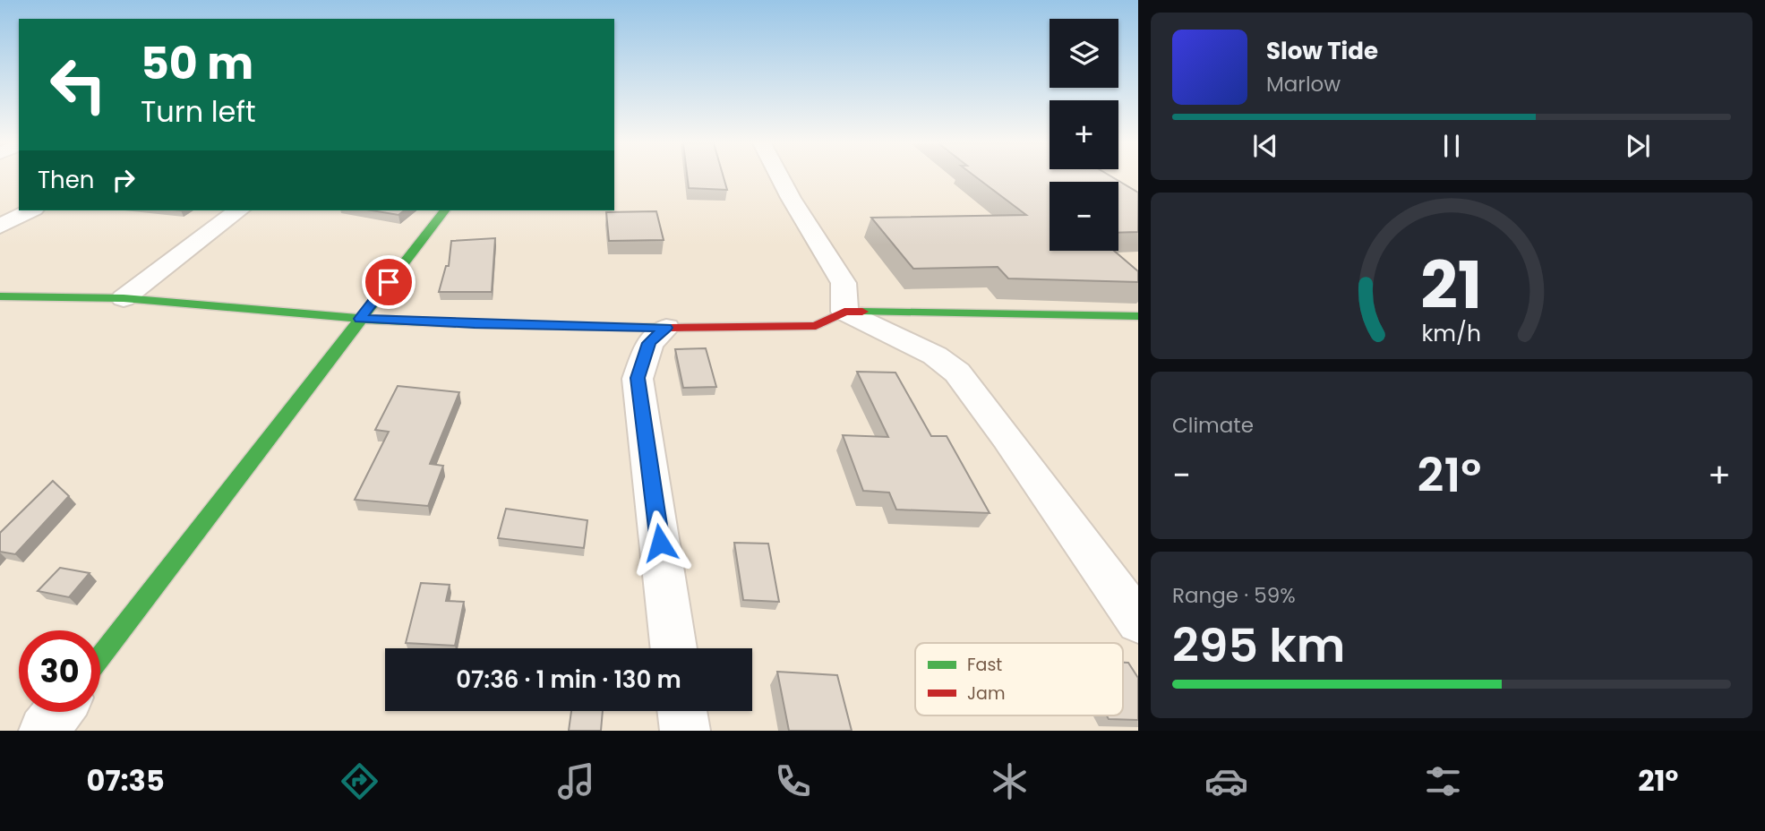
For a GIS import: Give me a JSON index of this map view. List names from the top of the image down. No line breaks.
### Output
{"legend":["Fast","Jam"],"page":{"map_buttons":["+","−"],"turn":["50 m","Turn left"],"song":["Slow Tide","Marlow"],"then":"Then","tile":["Climate",["Range · 59%","295 km"]],"heat":["−","21°","+"],"limit":"30","trip":"07:36 · 1 min · 130 m","tabs":["07:35","21°"],"gauge":["21","km/h"]}}
